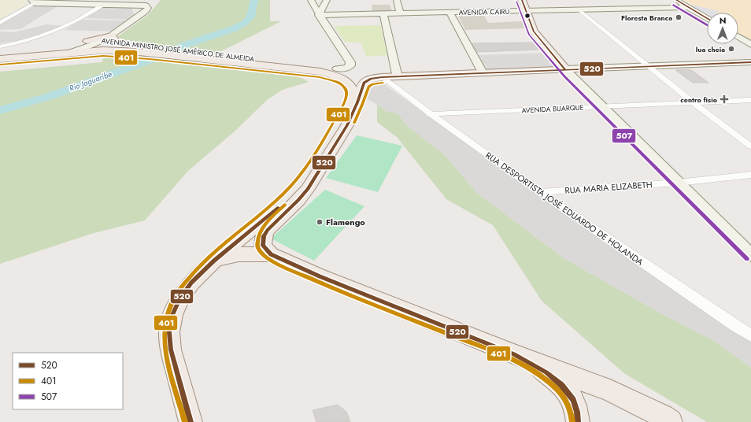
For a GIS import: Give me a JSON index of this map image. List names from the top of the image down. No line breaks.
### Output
{"streets":{"main road":["AVENIDA CAIRU","AVENIDA MINISTRO JOSÉ AMÉRICO DE ALMEIDA"],"street":["AVENIDA BUARQUE","RUA MARIA ELIZABETH","RUA DESPORTISTA JOSÉ EDUARDO DE HOLANDA"]},"crossings":[["AVENIDA BUARQUE","RUA DESPORTISTA JOSÉ EDUARDO DE HOLANDA"],["RUA MARIA ELIZABETH","RUA DESPORTISTA JOSÉ EDUARDO DE HOLANDA"]],"water":["Rio Jaguaribe"],"places":{"other":["Floresta Branca","lua cheia","Flamengo"],"health":["centro fisio"]},"lines":["transit line 520","transit line 507","transit line 401"],"legend":["520","401","507"],"north":"top"}
